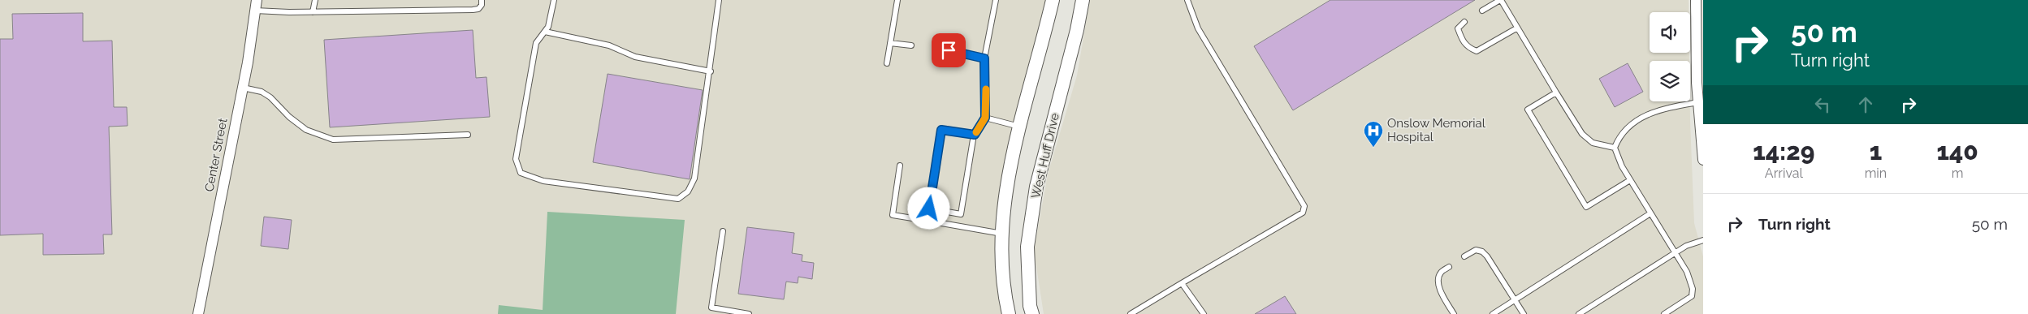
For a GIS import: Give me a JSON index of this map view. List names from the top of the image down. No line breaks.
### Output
{"streets":{"street":["Center Street","West Huff Drive"]},"places":{"hospital":["Onslow Memorial Hospital"]},"page":{"turn":["50 m","Turn right"],"eta":["14:29","Arrival","1","min","140","m"],"list":[{"name":"Turn right","value":"50 m"}]}}
